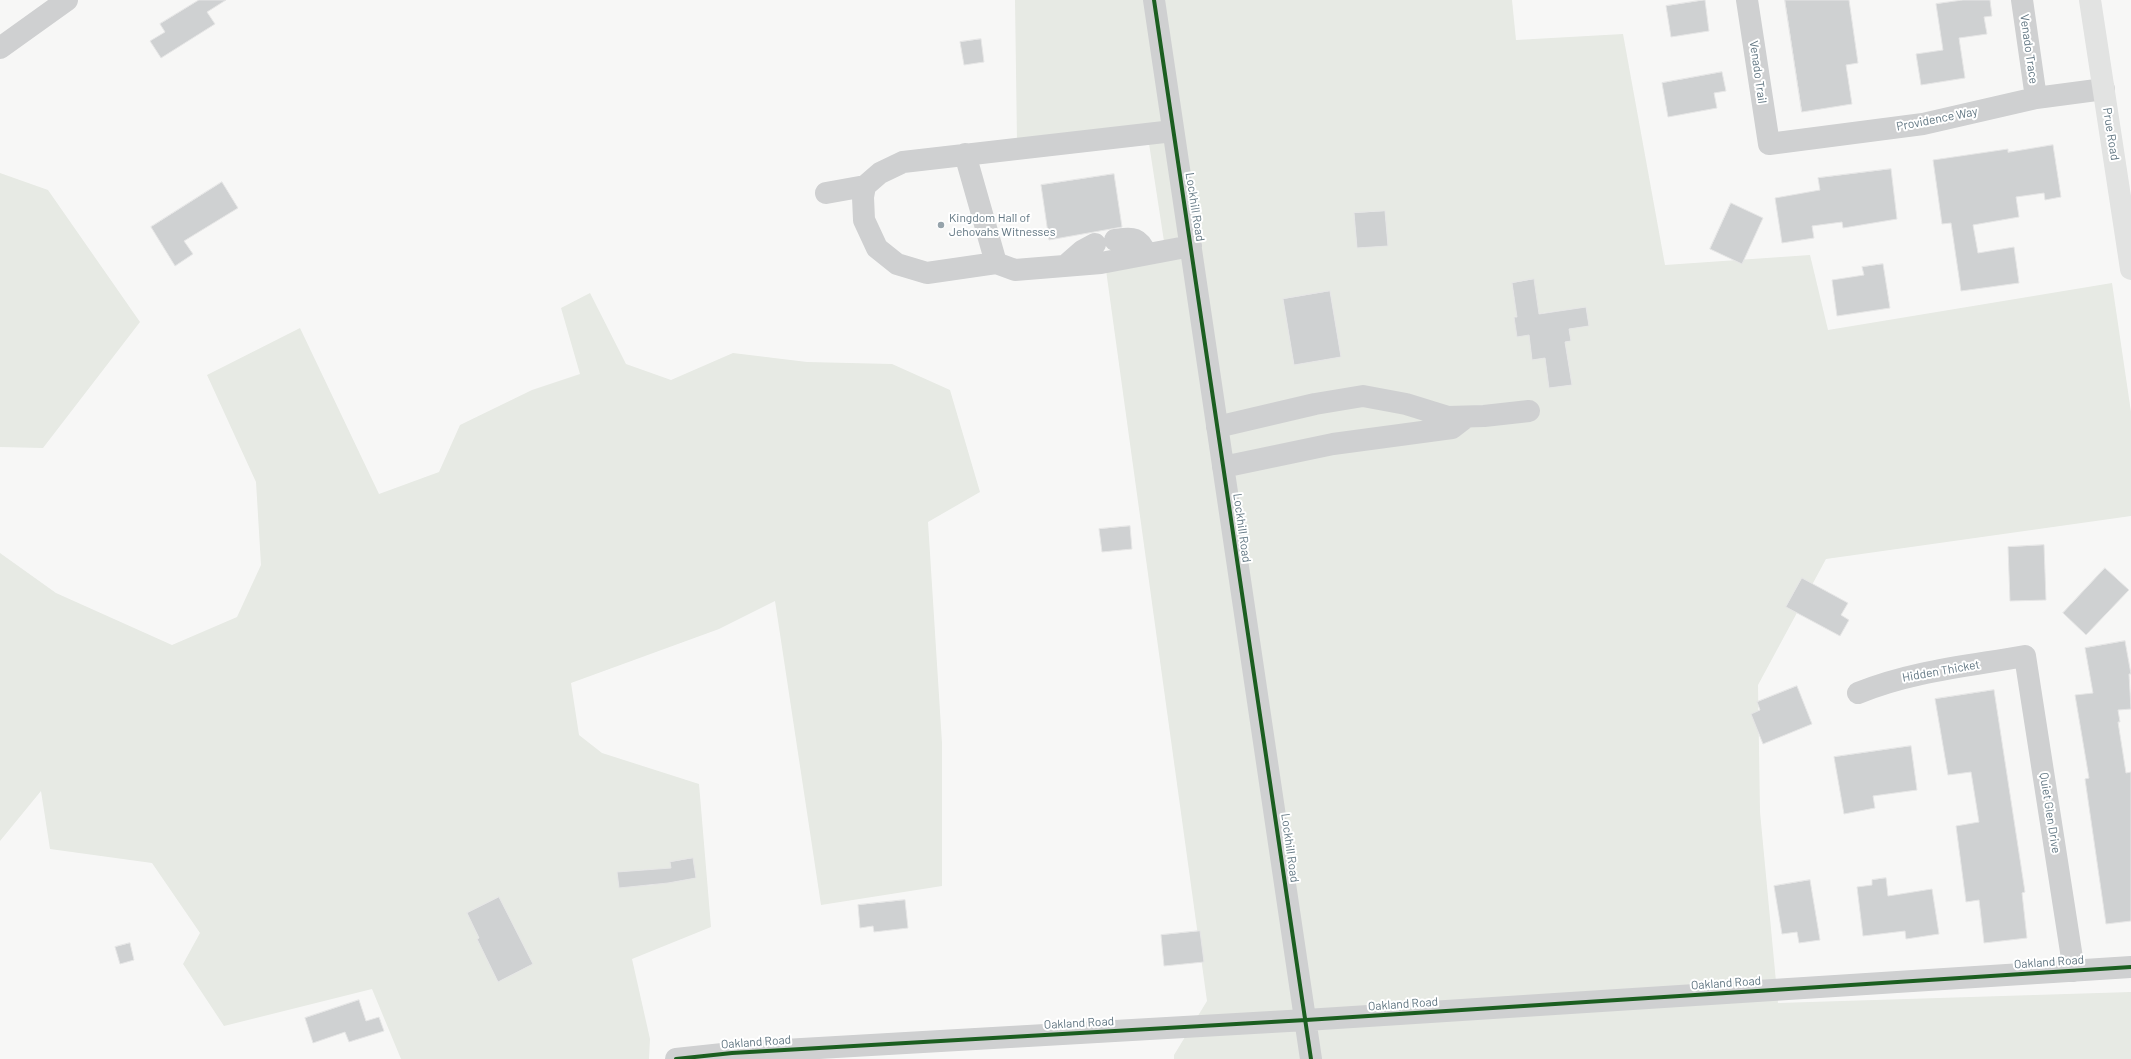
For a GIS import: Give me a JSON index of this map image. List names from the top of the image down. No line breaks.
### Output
{"streets":{"main road":["Prue Road"],"street":["Venado Trace","Venado Trail","Providence Way","Lockhill Road","Hidden Thicket","Quiet Glen Drive","Oakland Road"]},"crossings":[["Venado Trace","Providence Way"],["Venado Trail","Providence Way"],["Providence Way","Prue Road"],["Lockhill Road","Oakland Road"],["Hidden Thicket","Quiet Glen Drive"],["Quiet Glen Drive","Oakland Road"]],"places":["Kingdom Hall of Jehovahs Witnesses"]}
